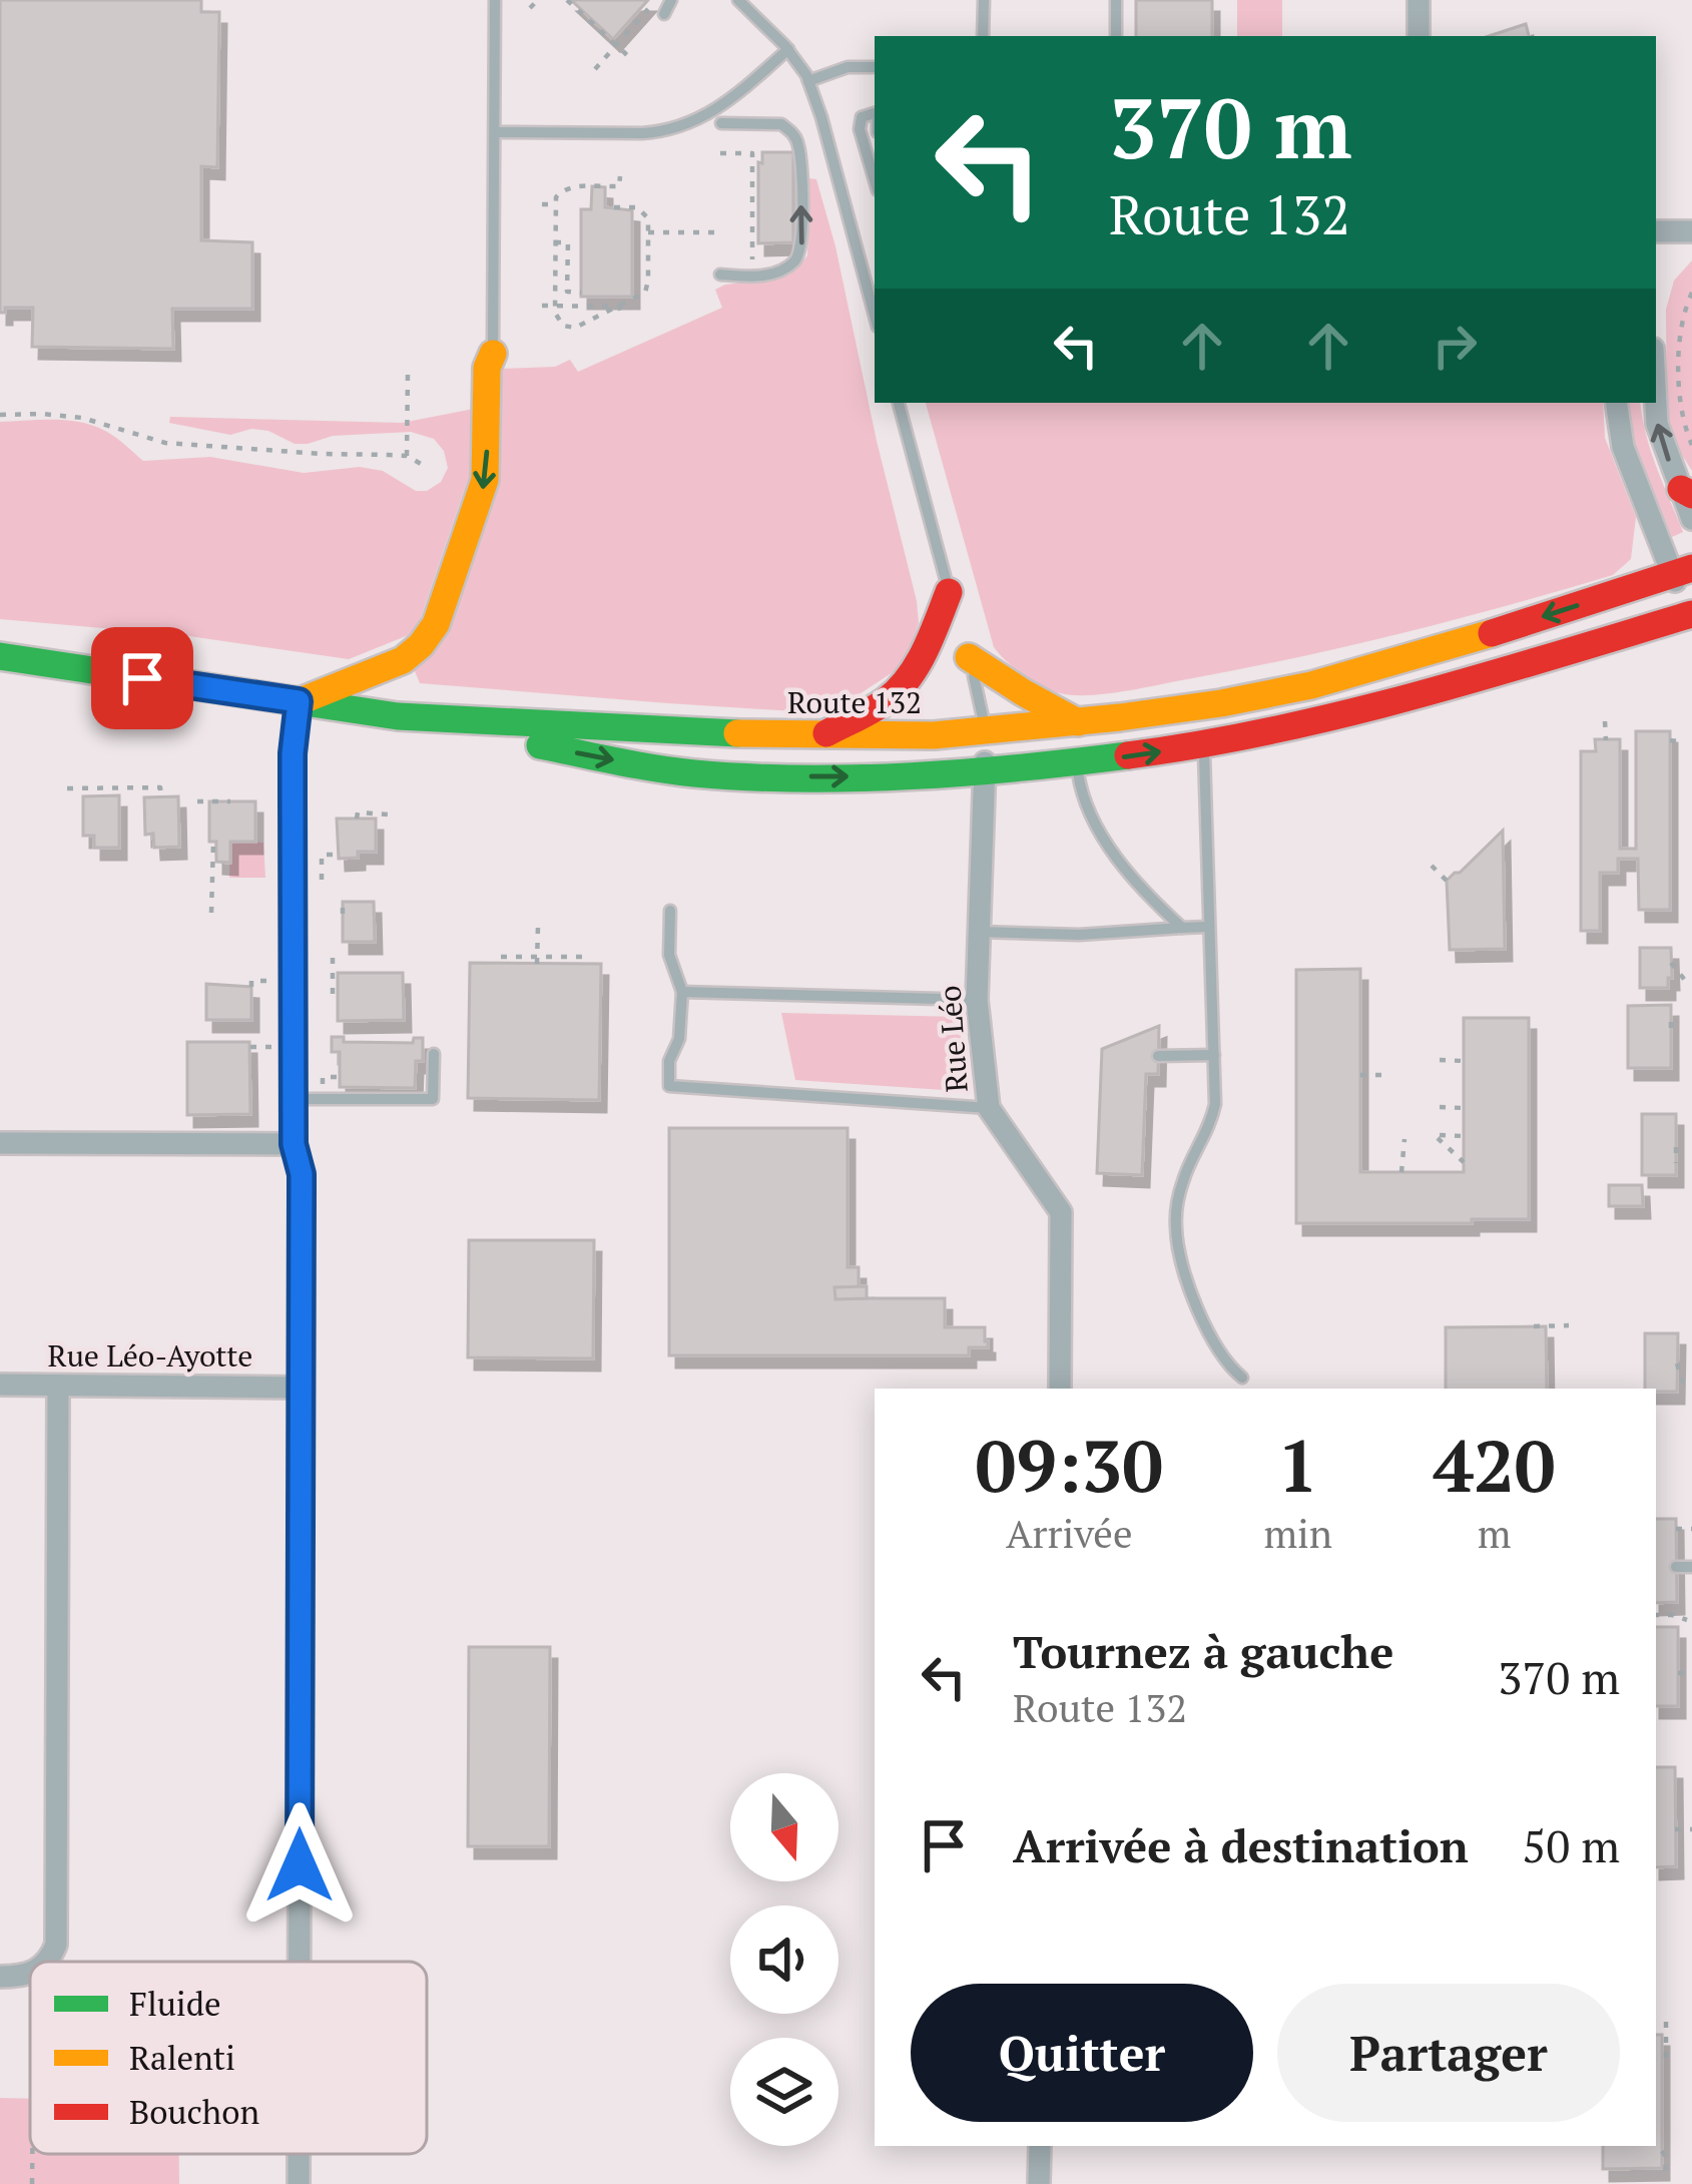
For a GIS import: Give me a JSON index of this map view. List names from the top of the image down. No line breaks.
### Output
{"streets":{"highway":["Route 132"],"street":["Rue Léo","Rue Léo-Ayotte"]},"crossings":[["Route 132","Rue Léo"]],"legend":["Fluide","Ralenti","Bouchon"],"north":"bottom","page":{"turn":["370 m","Route 132"],"eta":["09:30","Arrivée","1","min","420","m"],"list":[{"name":"Tournez à gauche","note":"Route 132","value":"370 m"},{"name":"Arrivée à destination","value":"50 m"}],"buttons":["Quitter","Partager"]}}
